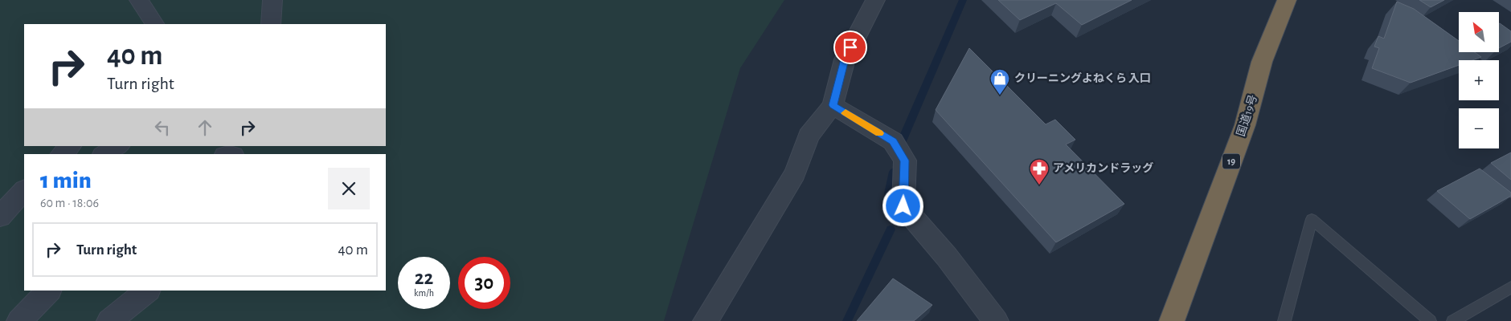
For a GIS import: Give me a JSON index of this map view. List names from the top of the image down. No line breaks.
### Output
{"streets":{"highway":["国道19号","19"]},"places":{"shop":["クリーニングよねくら 入口"],"pharmacy":["アメリカンドラッグ"]},"north":"top left","page":{"map_buttons":["+","−"],"turn":["40 m","Turn right"],"heading":["1 min","60 m · 18:06"],"list":[{"name":"Turn right","value":"40 m"}],"speed":"22 km/h","limit":"30"}}
